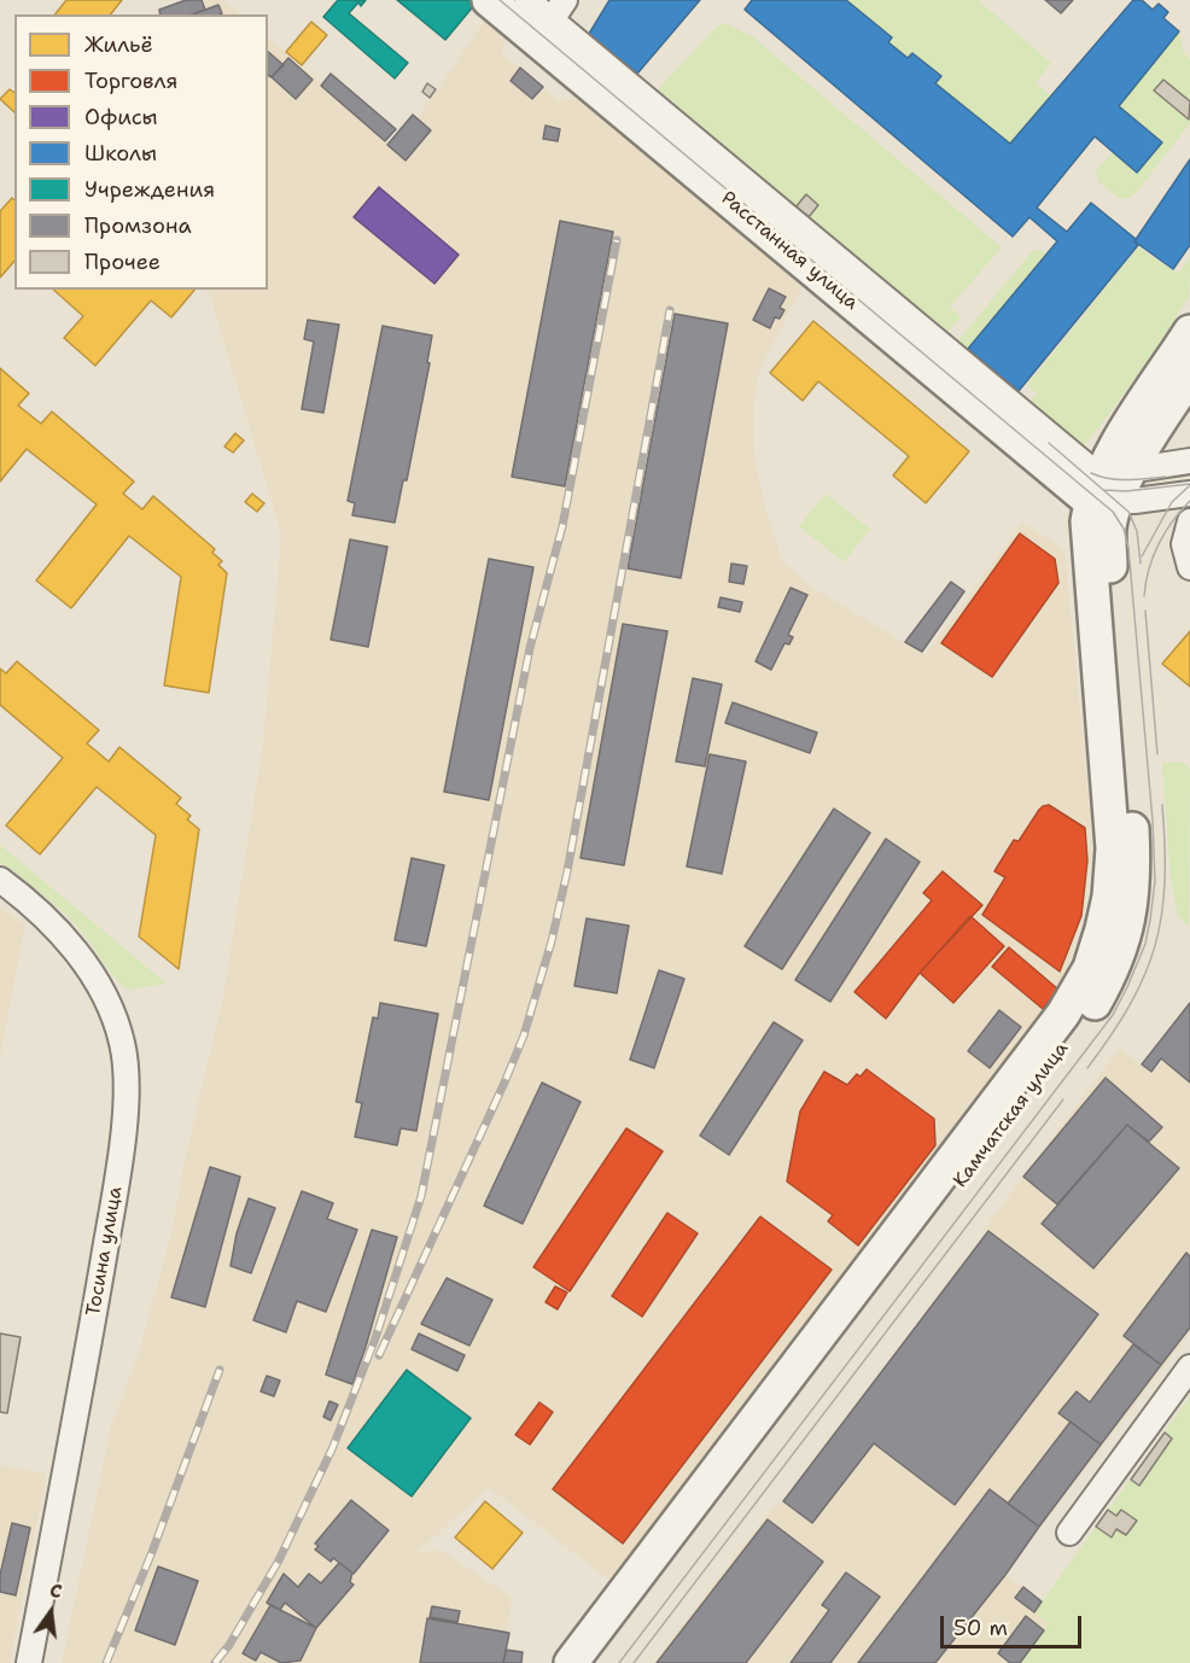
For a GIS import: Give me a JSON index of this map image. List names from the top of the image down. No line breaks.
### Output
{"streets":{"main road":["Расстанная улица","Камчатская улица"],"street":["Тосина улица"]},"crossings":[["Расстанная улица","Камчатская улица"]],"legend":["Жильё","Торговля","Офисы","Школы","Учреждения","Промзона","Прочее"],"scale_bar":"50 m","north":"top"}
